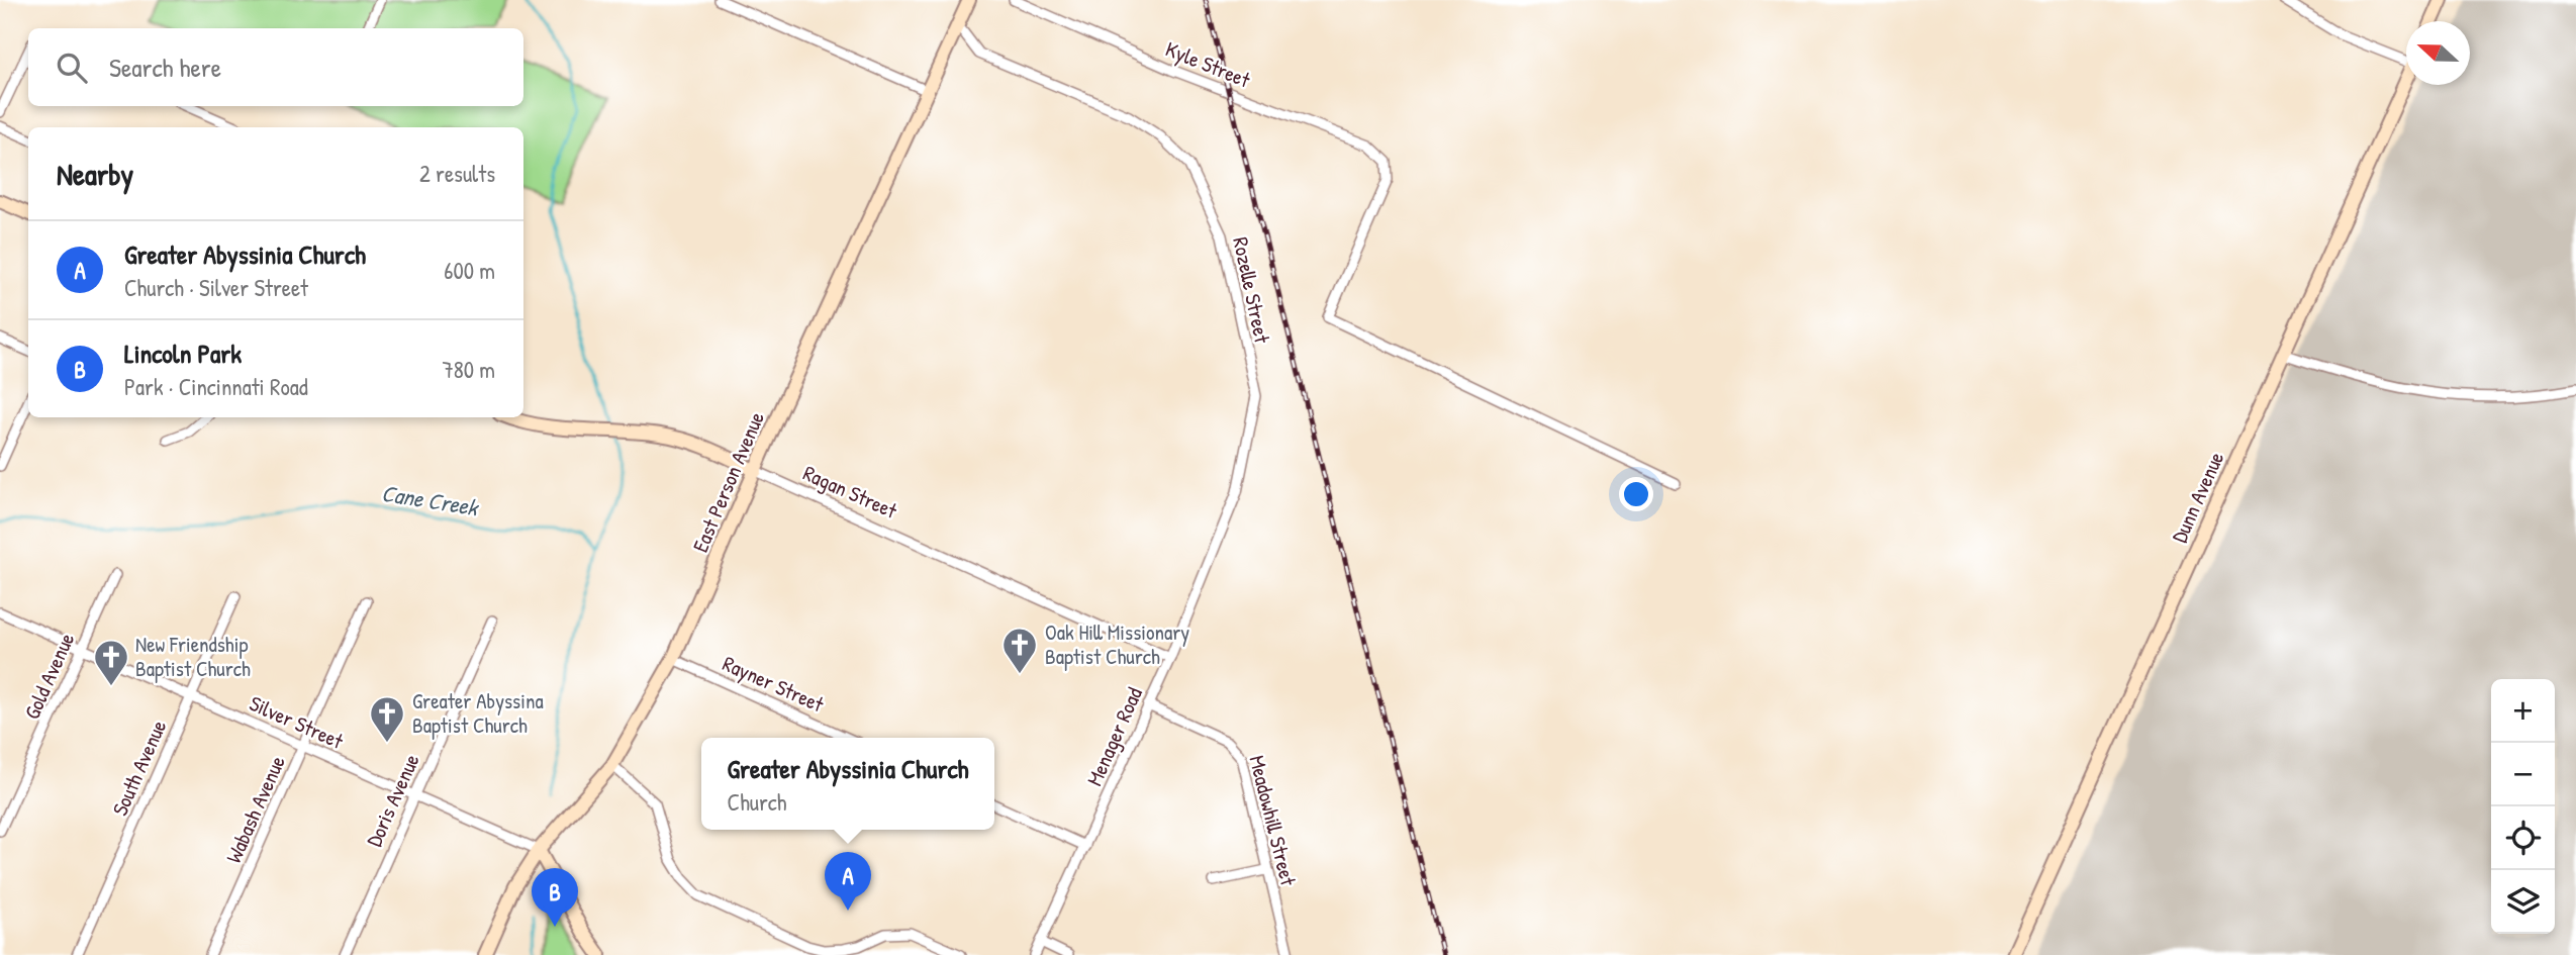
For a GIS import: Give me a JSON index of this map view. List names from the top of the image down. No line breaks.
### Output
{"streets":{"main road":["East Person Avenue","Ragan Street","Dunn Avenue"],"street":["Kyle Street","Rozelle Street","Gold Avenue","Rayner Street","Silver Street","Menager Road","South Avenue","Doris Avenue","Wabash Avenue","Meadowhill Street"]},"crossings":[["Rozelle Street","East Person Avenue"],["Rozelle Street","Menager Road"],["East Person Avenue","Ragan Street"],["East Person Avenue","Rayner Street"],["East Person Avenue","Silver Street"],["Ragan Street","Menager Road"],["Gold Avenue","Silver Street"],["Silver Street","South Avenue"],["Silver Street","Doris Avenue"],["Silver Street","Wabash Avenue"],["Menager Road","Meadowhill Street"]],"water":["Cane Creek"],"places":{"church":["Oak Hill Missionary Baptist Church","New Friendship Baptist Church","Greater Abyssina Baptist Church"]},"north":"left","page":{"search":"Search here","heading":["Nearby","2 results"],"list":[{"mark":"A","name":"Greater Abyssinia Church","note":"Church · Silver Street","value":"600 m"},{"mark":"B","name":"Lincoln Park","note":"Park · Cincinnati Road","value":"780 m"}],"map_buttons":["+","−"],"popup":["Greater Abyssinia Church","Church"],"pins":["A","B"]}}
